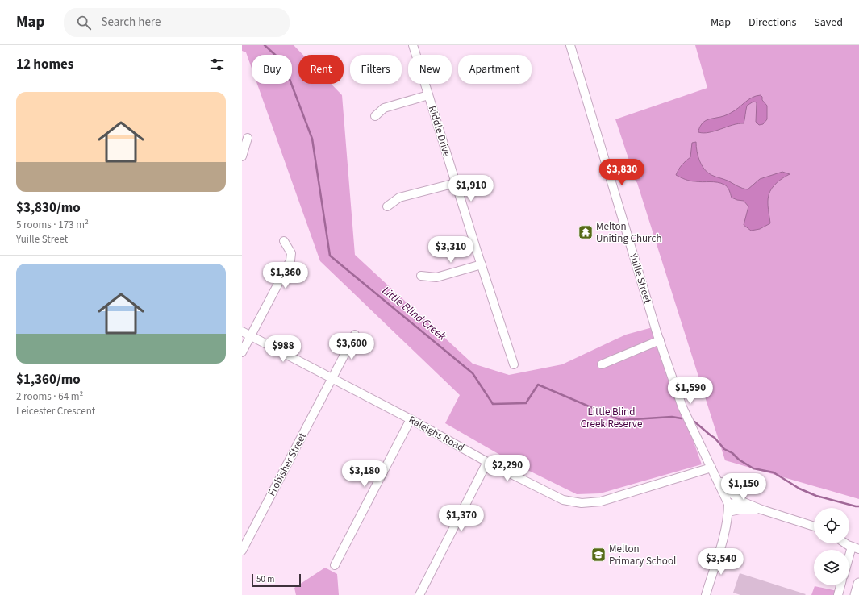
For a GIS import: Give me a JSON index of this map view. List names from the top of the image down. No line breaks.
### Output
{"streets":{"street":["Riddle Drive","Yuille Street","Raleighs Road","Frobisher Street"]},"crossings":[["Yuille Street","Raleighs Road"],["Raleighs Road","Frobisher Street"]],"water":["Little Blind Creek"],"parks":["Little Blind Creek Reserve"],"places":{"temple":["Melton Uniting Church"],"school or university":["Melton Primary School"]},"scale_bar":"50 m","page":{"header":"Map","search":"Search here","nav":["Map","Directions","Saved"],"heading":"12 homes","chip":["Buy","Rent","Filters","New","Apartment"],"list":[{"name":"$3,830/mo","note":"5 rooms · 173 m² · Yuille Street"},{"name":"$1,360/mo","note":"2 rooms · 64 m² · Leicester Crescent"}],"price":["$3,830","$1,910","$3,310","$1,360","$3,600","$988","$1,590","$2,290","$3,180","$1,150","$1,370","$3,540"],"scale":"50 m"}}
